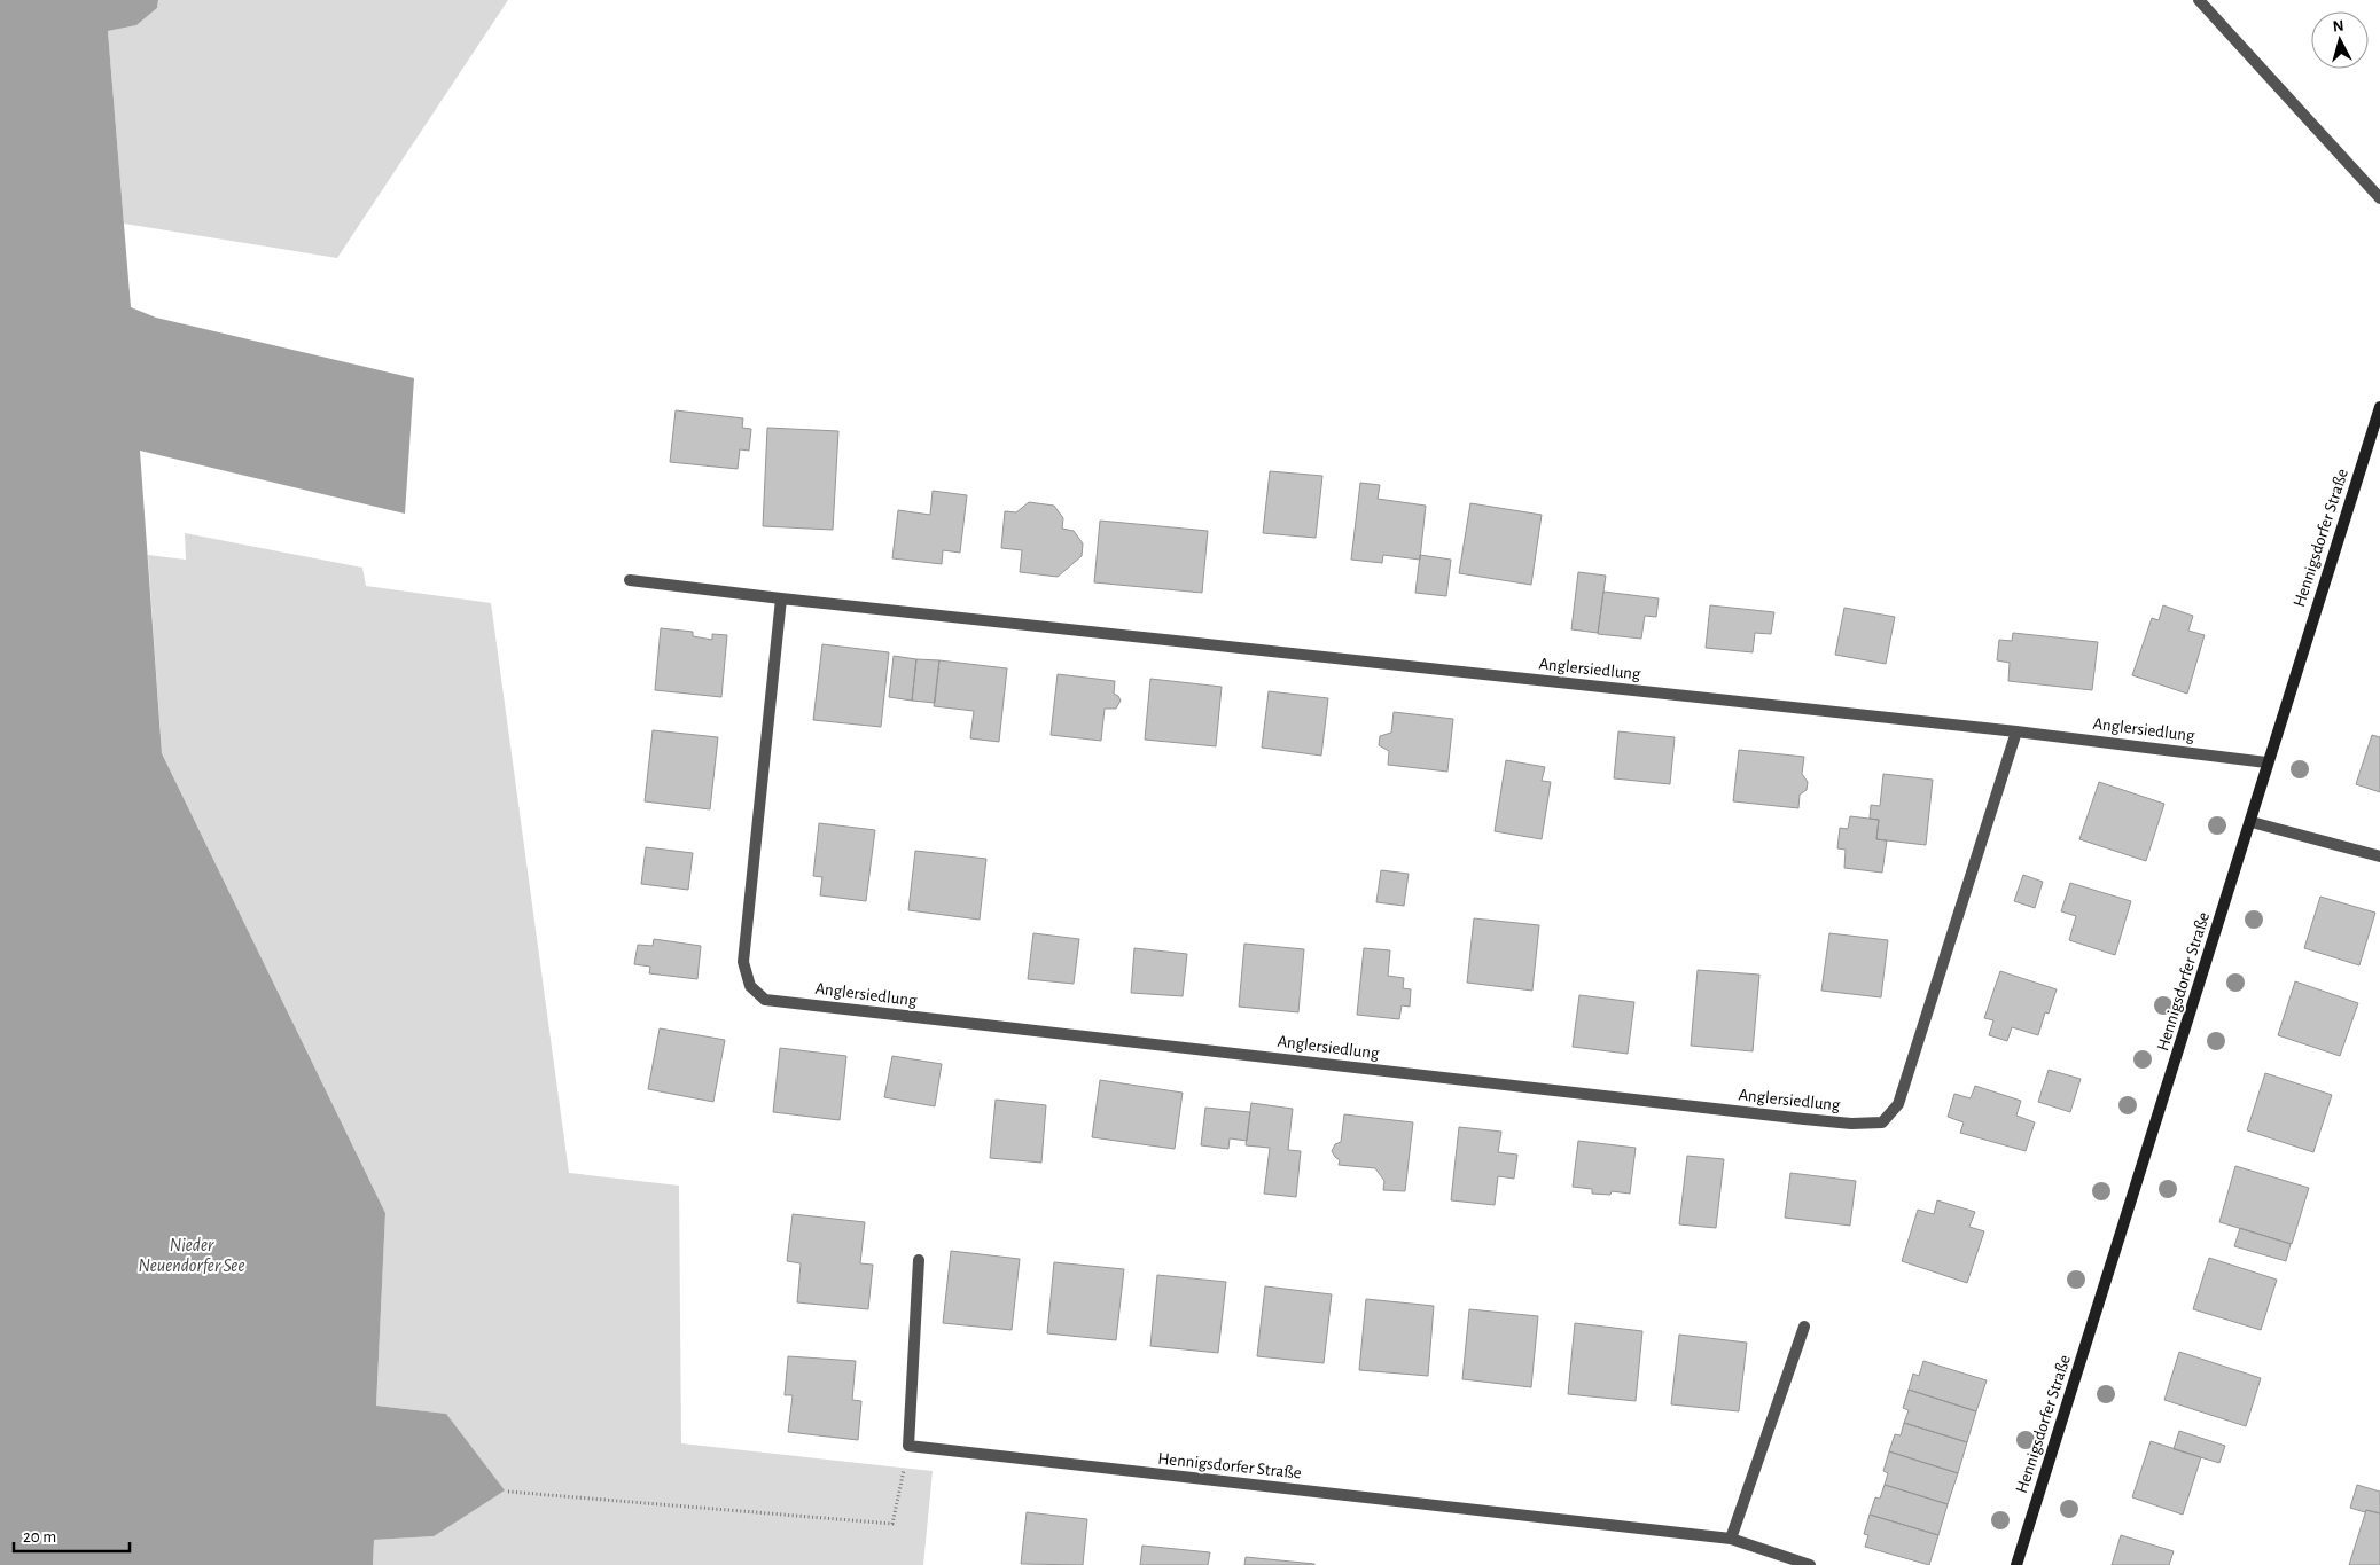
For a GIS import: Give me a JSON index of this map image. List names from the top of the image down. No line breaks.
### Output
{"streets":{"main road":["Hennigsdorfer Straße"],"street":["Anglersiedlung"]},"crossings":[["Hennigsdorfer Straße","Anglersiedlung"]],"water":["Nieder Neuendorfer See"],"scale_bar":"20 m","north":"top"}
